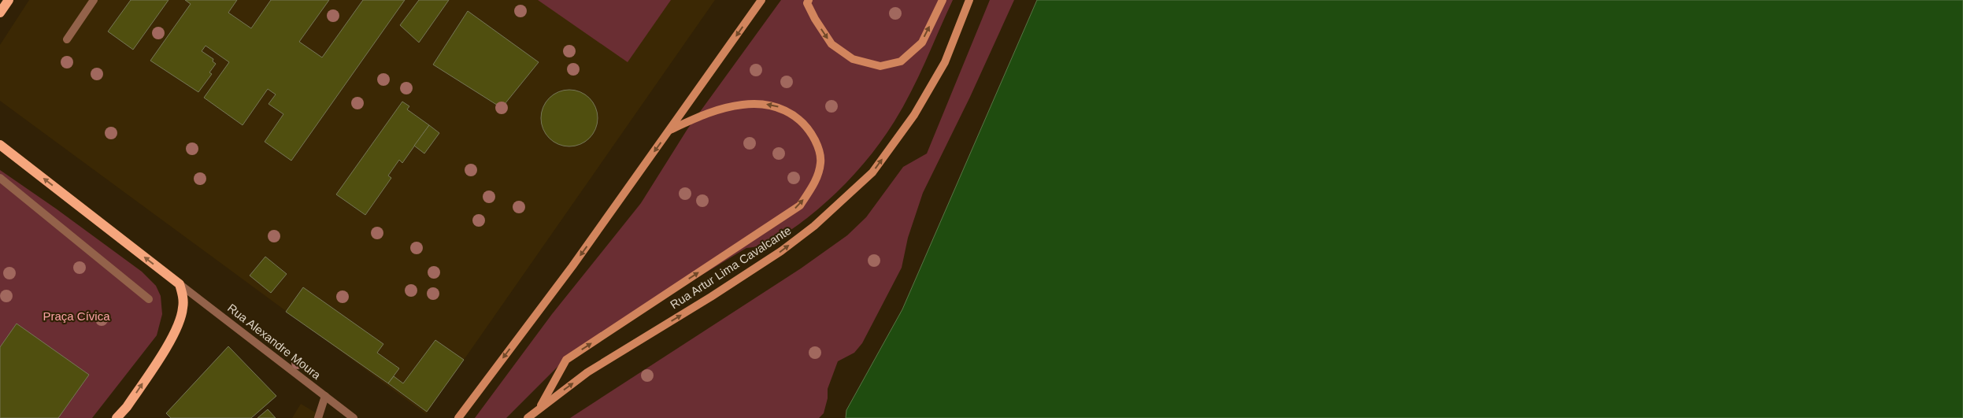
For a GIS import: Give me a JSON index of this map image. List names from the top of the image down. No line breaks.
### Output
{"streets":{"main road":["Rua Artur Lima Cavalcante"],"street":["Rua Alexandre Moura"]},"one_way":["Rua Artur Lima Cavalcante"],"parks":["Praça Cívica"]}
